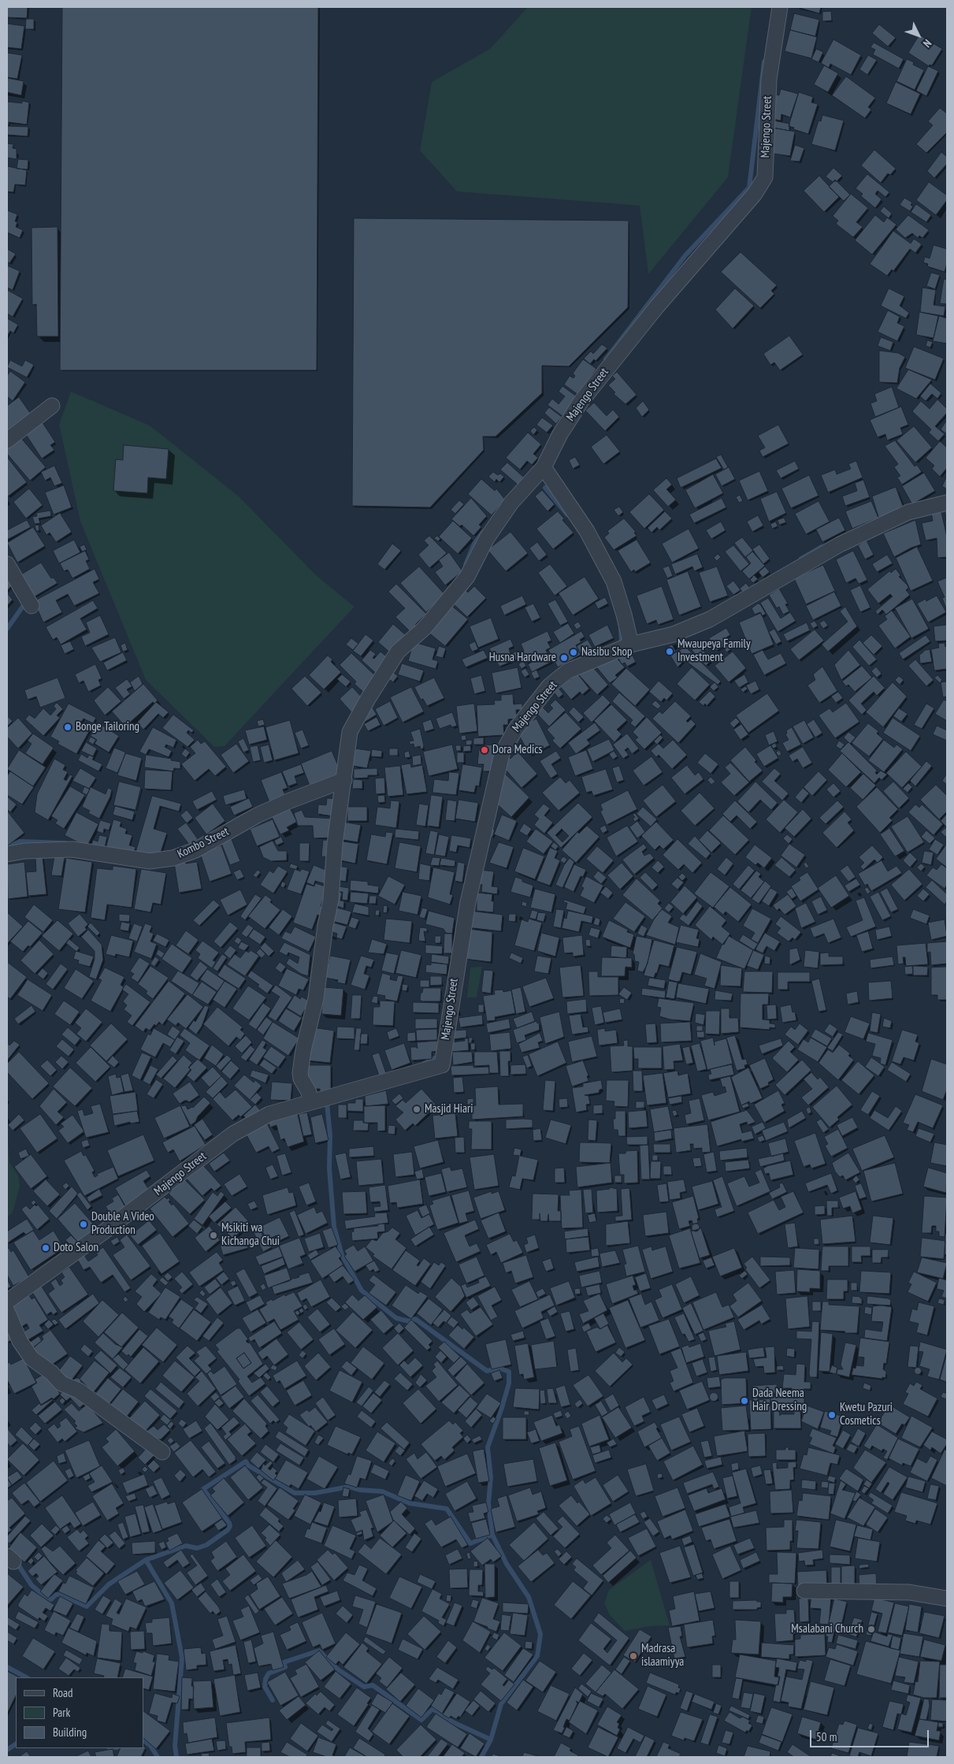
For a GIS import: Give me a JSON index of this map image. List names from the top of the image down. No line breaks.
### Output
{"streets":{"street":["Majengo Street","Kombo Street"]},"crossings":[["Majengo Street","Kombo Street"]],"places":["Mwaupeya Family Investment","Nasibu Shop","Husna Hardware","Bonge Tailoring","Dora Medics","Masjid Hiari","Double A Video Production","Msikiti wa Kichanga Chui","Doto Salon","Dada Neema Hair Dressing","Kwetu Pazuri Cosmetics","Msalabani Church","Madrasa islaamiyya"],"legend":["Road","Park","Building"],"scale_bar":"50 m","north":"bottom right"}
